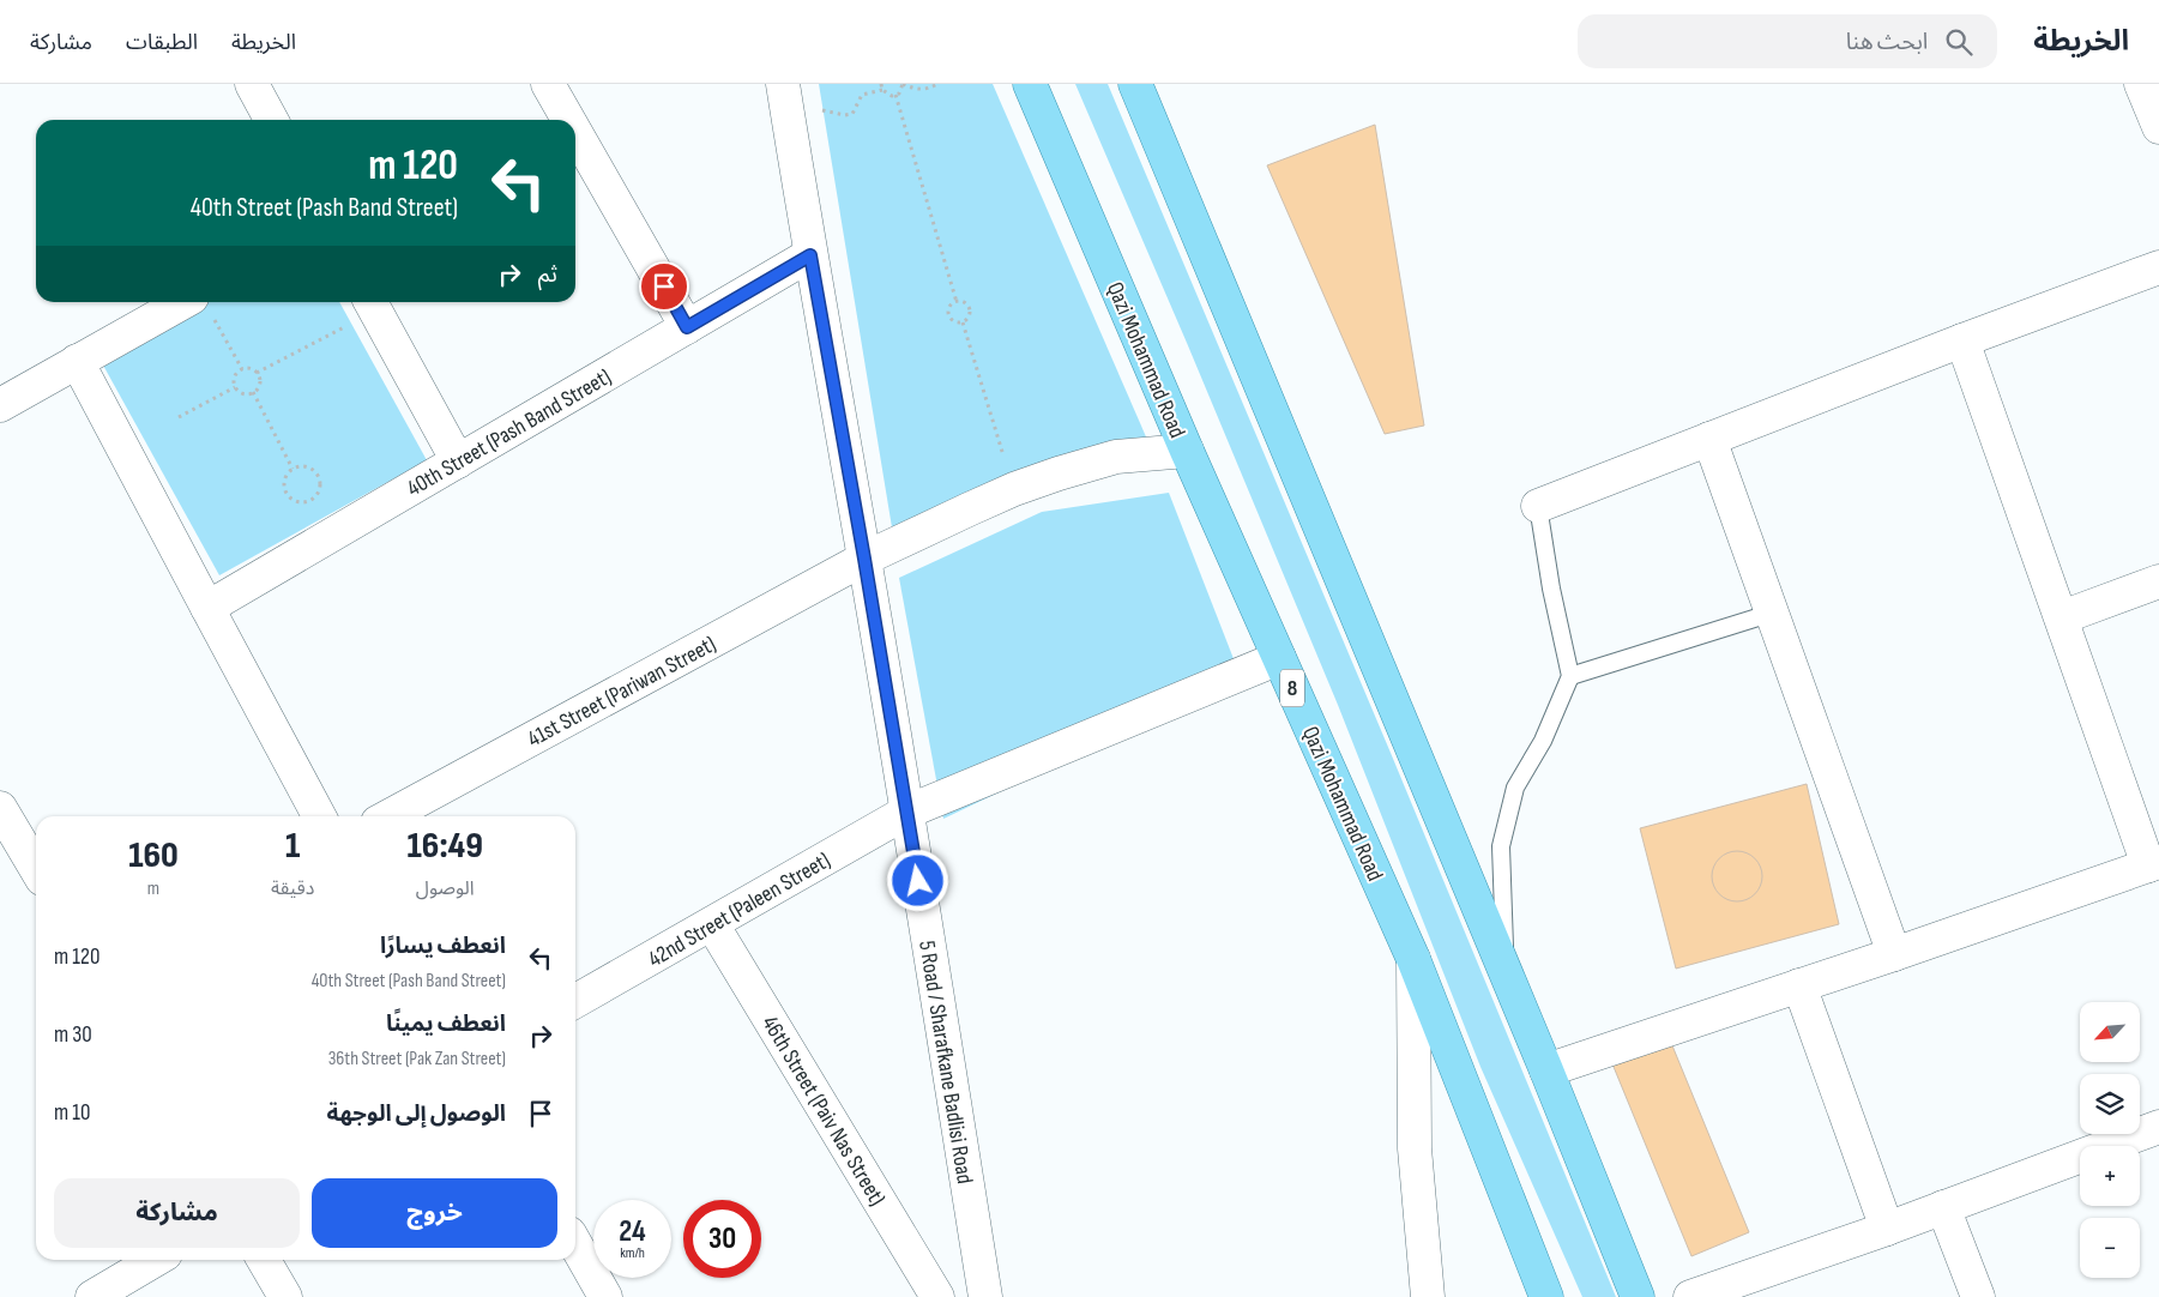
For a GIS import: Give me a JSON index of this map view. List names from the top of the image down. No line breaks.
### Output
{"streets":{"main road":["Qazi Mohammad Road","8"],"street":["40th Street (Pash Band Street)","41st Street (Pariwan Street)","42nd Street (Paleen Street)","5 Road / Sharafkane Badlisi Road","46th Street (Paiv Nas Street)"]},"crossings":[["Qazi Mohammad Road","41st Street (Pariwan Street)"],["Qazi Mohammad Road","42nd Street (Paleen Street)"],["40th Street (Pash Band Street)","5 Road / Sharafkane Badlisi Road"],["41st Street (Pariwan Street)","5 Road / Sharafkane Badlisi Road"],["42nd Street (Paleen Street)","5 Road / Sharafkane Badlisi Road"],["42nd Street (Paleen Street)","46th Street (Paiv Nas Street)"]],"north":"bottom left","page":{"header":"الخريطة","search":"ابحث هنا","nav":["الخريطة","الطبقات","مشاركة"],"turn":["120 m","40th Street (Pash Band Street)"],"then":"ثم","eta":["16:49","الوصول","1","دقيقة","160","m"],"list":[{"name":"انعطف يسارًا","note":"40th Street (Pash Band Street)","value":"120 m"},{"name":"انعطف يمينًا","note":"36th Street (Pak Zan Street)","value":"30 m"},{"name":"الوصول إلى الوجهة","value":"10 m"}],"map_buttons":["+","−"],"buttons":["خروج","مشاركة"],"speed":"24 km/h","limit":"30"}}
